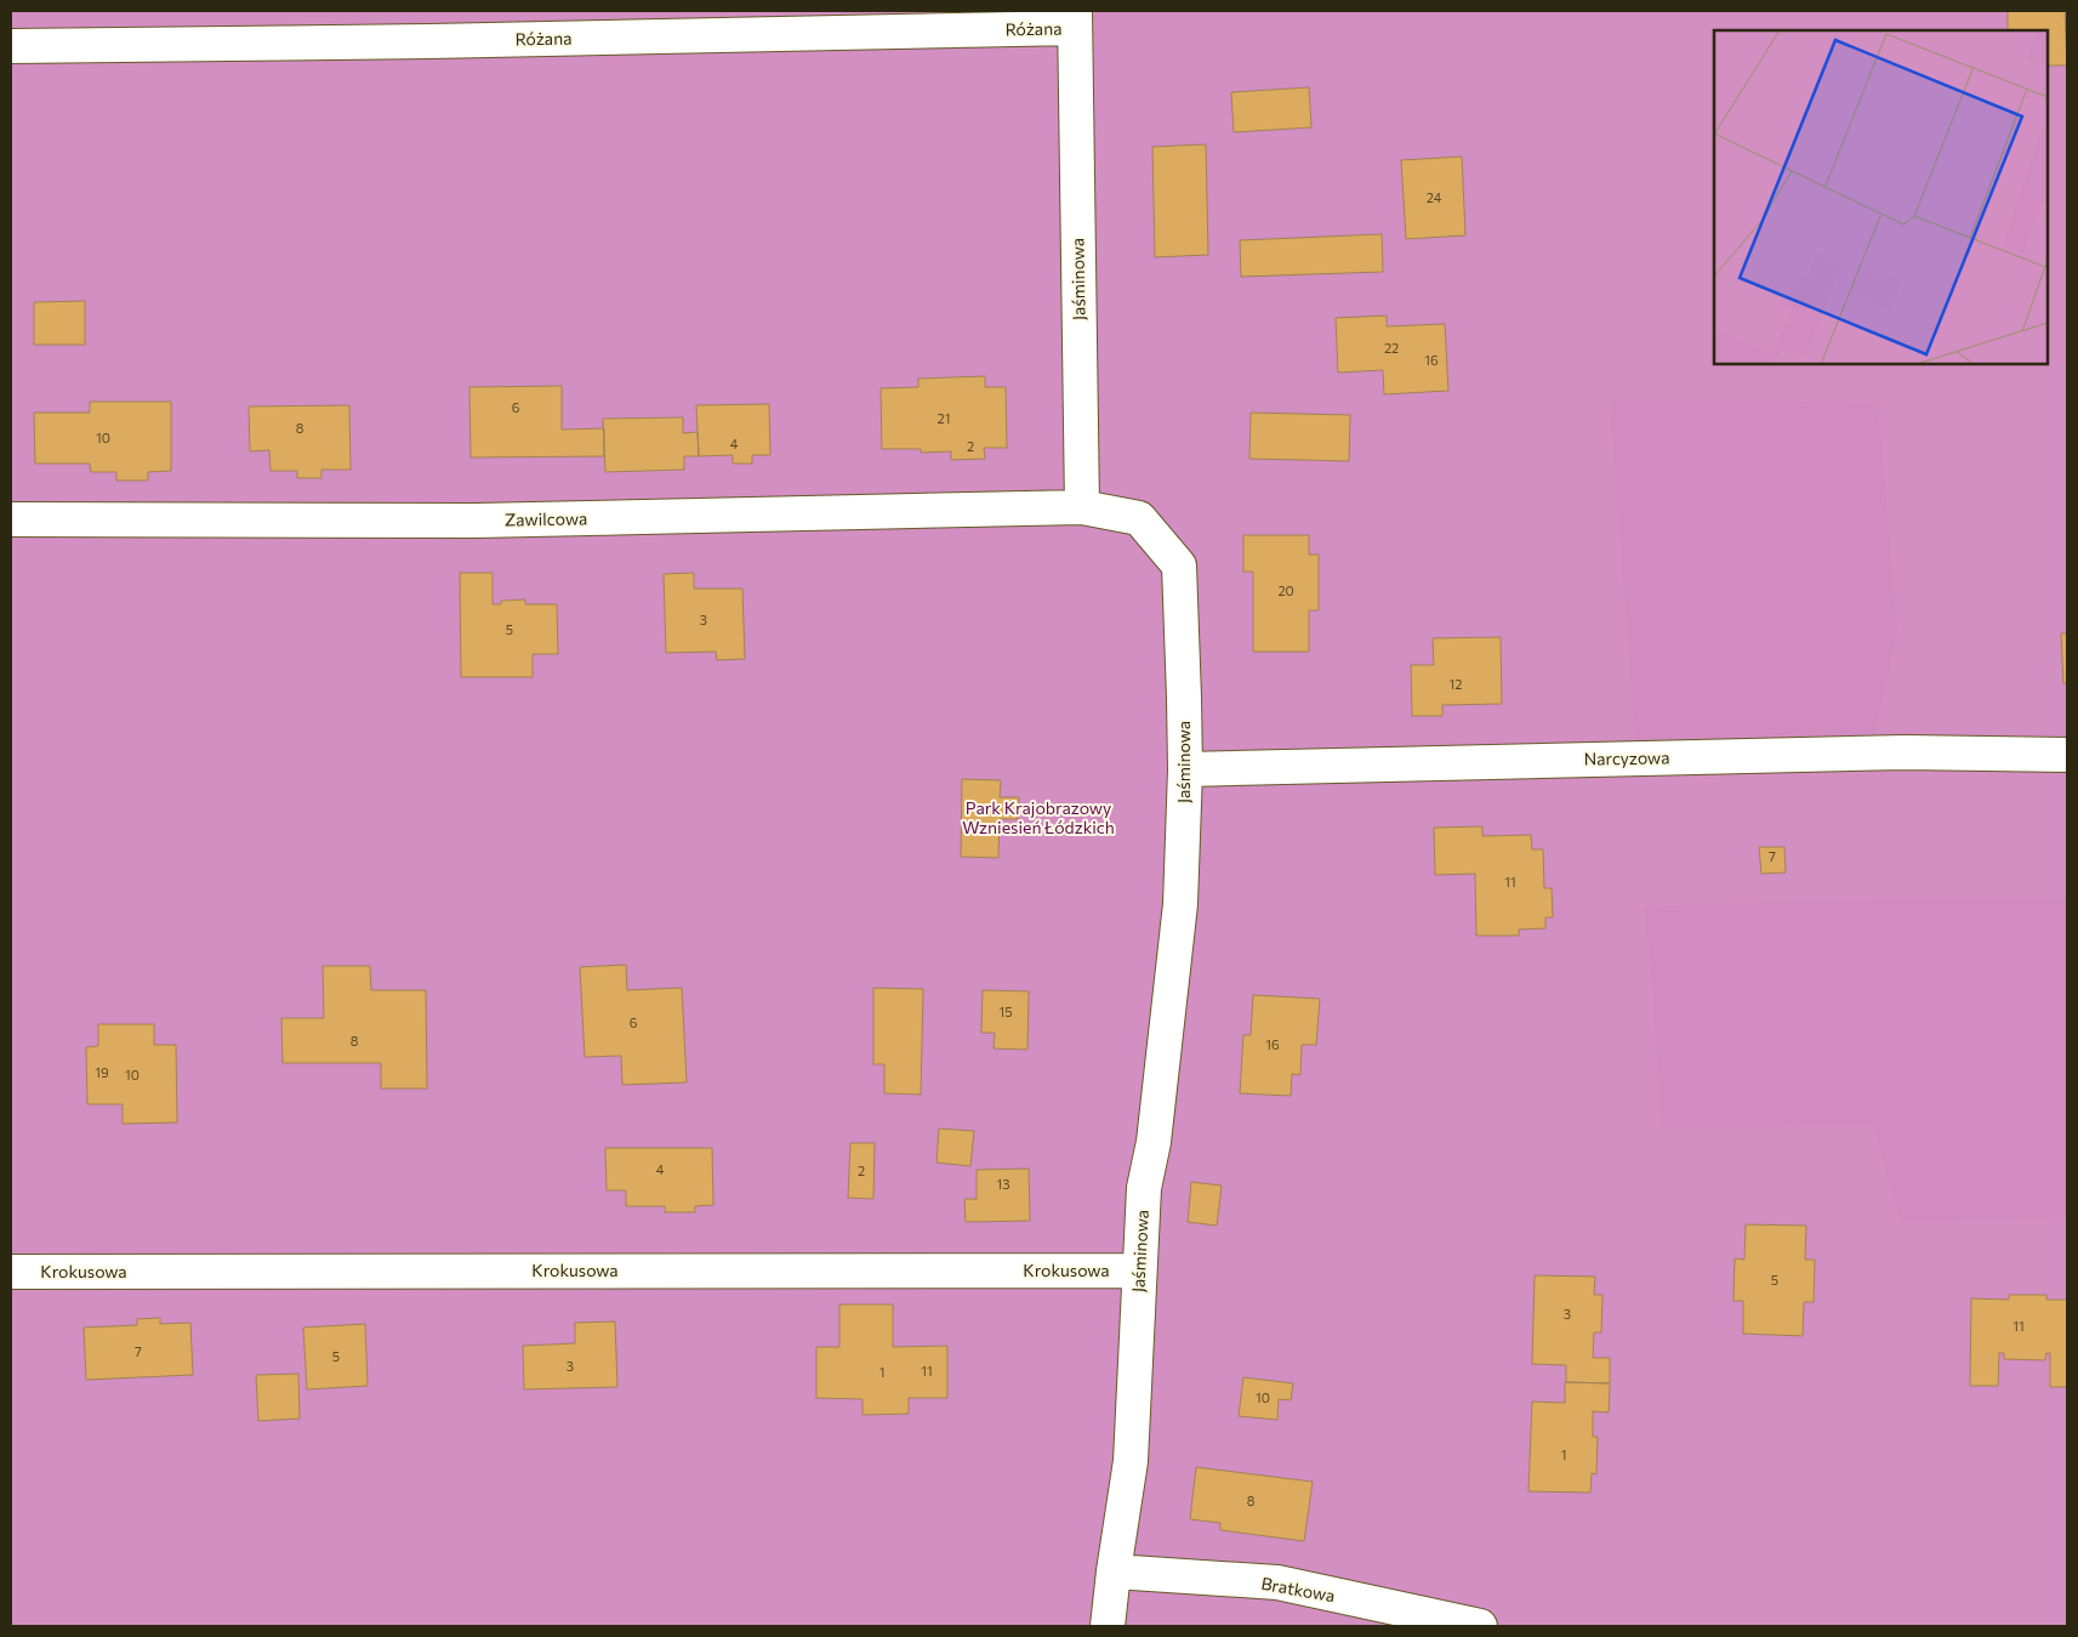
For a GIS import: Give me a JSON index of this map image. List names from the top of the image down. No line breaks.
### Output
{"streets":{"street":["Różana","Jaśminowa","Zawilcowa","Narcyzowa","Krokusowa","Bratkowa"]},"crossings":[["Różana","Jaśminowa"],["Jaśminowa","Zawilcowa"],["Jaśminowa","Narcyzowa"],["Jaśminowa","Krokusowa"],["Jaśminowa","Bratkowa"]],"parks":["Park Krajobrazowy Wzniesień Łódzkich"],"house_numbers":["24","22","16","6","21","8","10","4","2","20","3","5","12","7","11","15","6","8","16","19","10","4","2","13","5","3","11","7","5","3","11","1","10","1","8"]}
